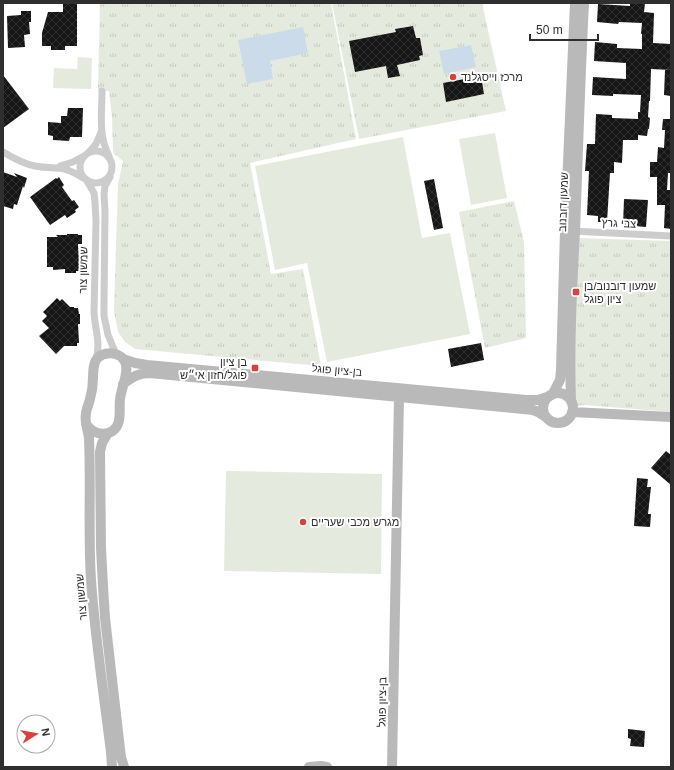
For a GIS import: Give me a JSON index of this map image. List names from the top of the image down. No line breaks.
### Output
{"streets":{"street":["שמעון דובנוב","צבי גרץ","שמשון צור","בן-ציון פוגל"]},"crossings":[["שמעון דובנוב","צבי גרץ"],["שמעון דובנוב","בן-ציון פוגל"],["שמשון צור","בן-ציון פוגל"]],"places":{"other":["מרכז וייסגלנד","מגרש מכבי שעריים"],"transit":["שמעון דובנוב/בן ציון פוגל","בן ציון פוגל/חזון אי״ש"]},"scale_bar":"50 m","north":"right"}
